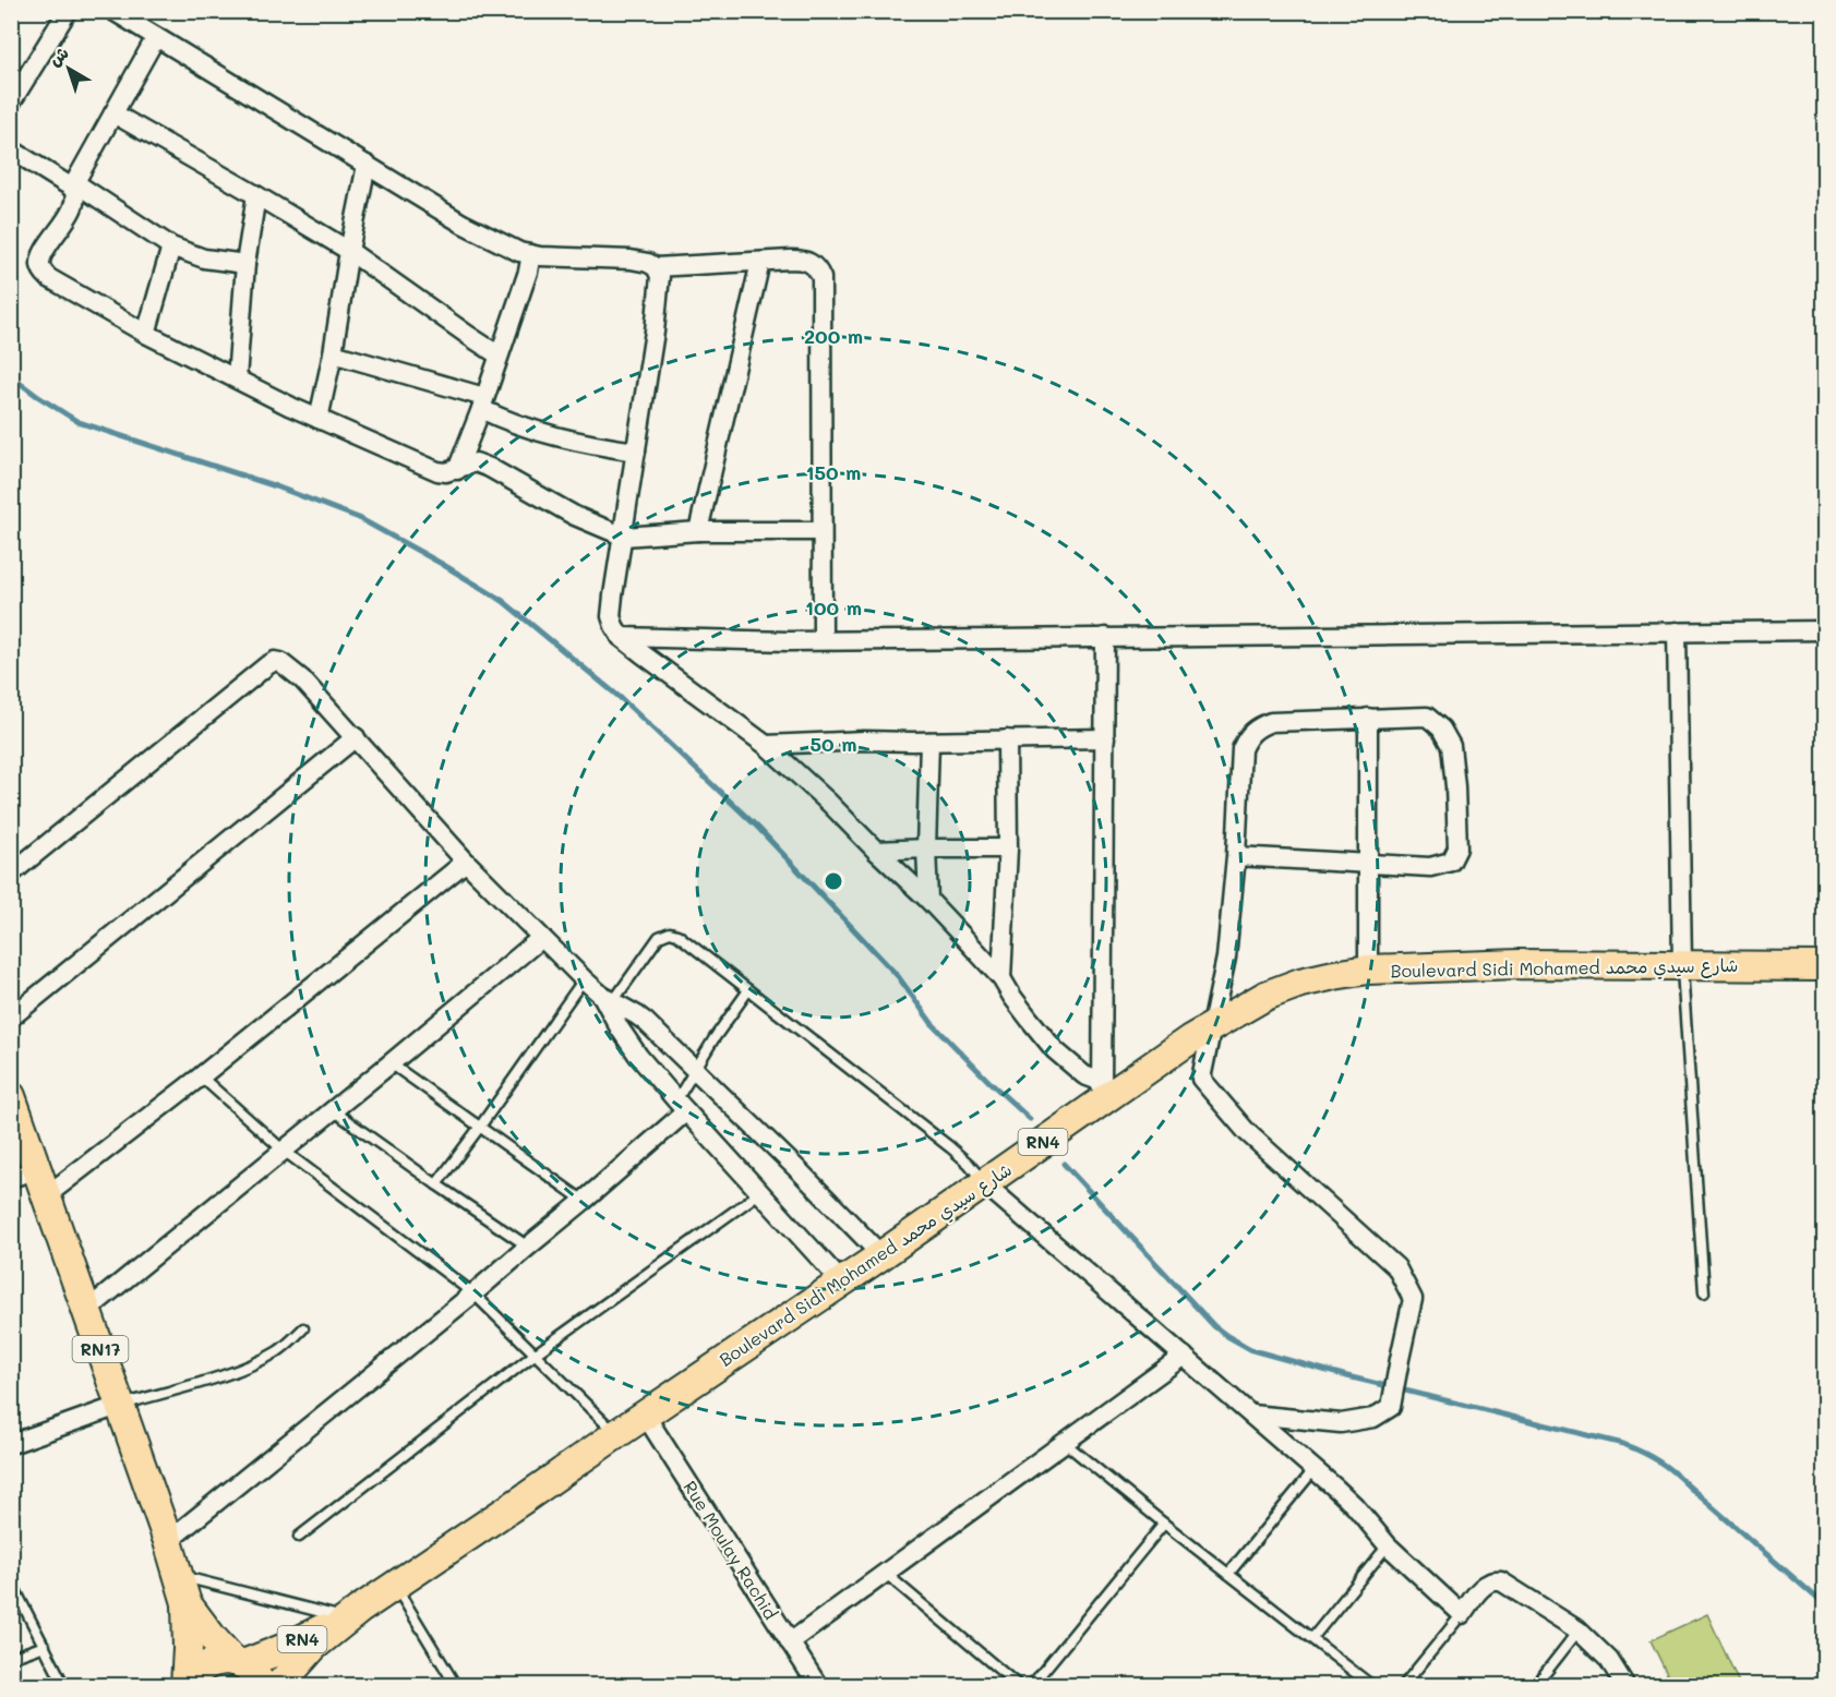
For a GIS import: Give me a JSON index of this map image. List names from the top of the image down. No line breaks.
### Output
{"streets":{"main road":["Boulevard Sidi Mohamed شارع سيدي محمد","RN4","RN17"],"street":["Rue Moulay Rachid"]},"crossings":[["Boulevard Sidi Mohamed شارع سيدي محمد","RN4"],["Boulevard Sidi Mohamed شارع سيدي محمد","Rue Moulay Rachid"],["RN4","RN17"]],"north":"top left","rings":["200 m","150 m","100 m","50 m"]}
